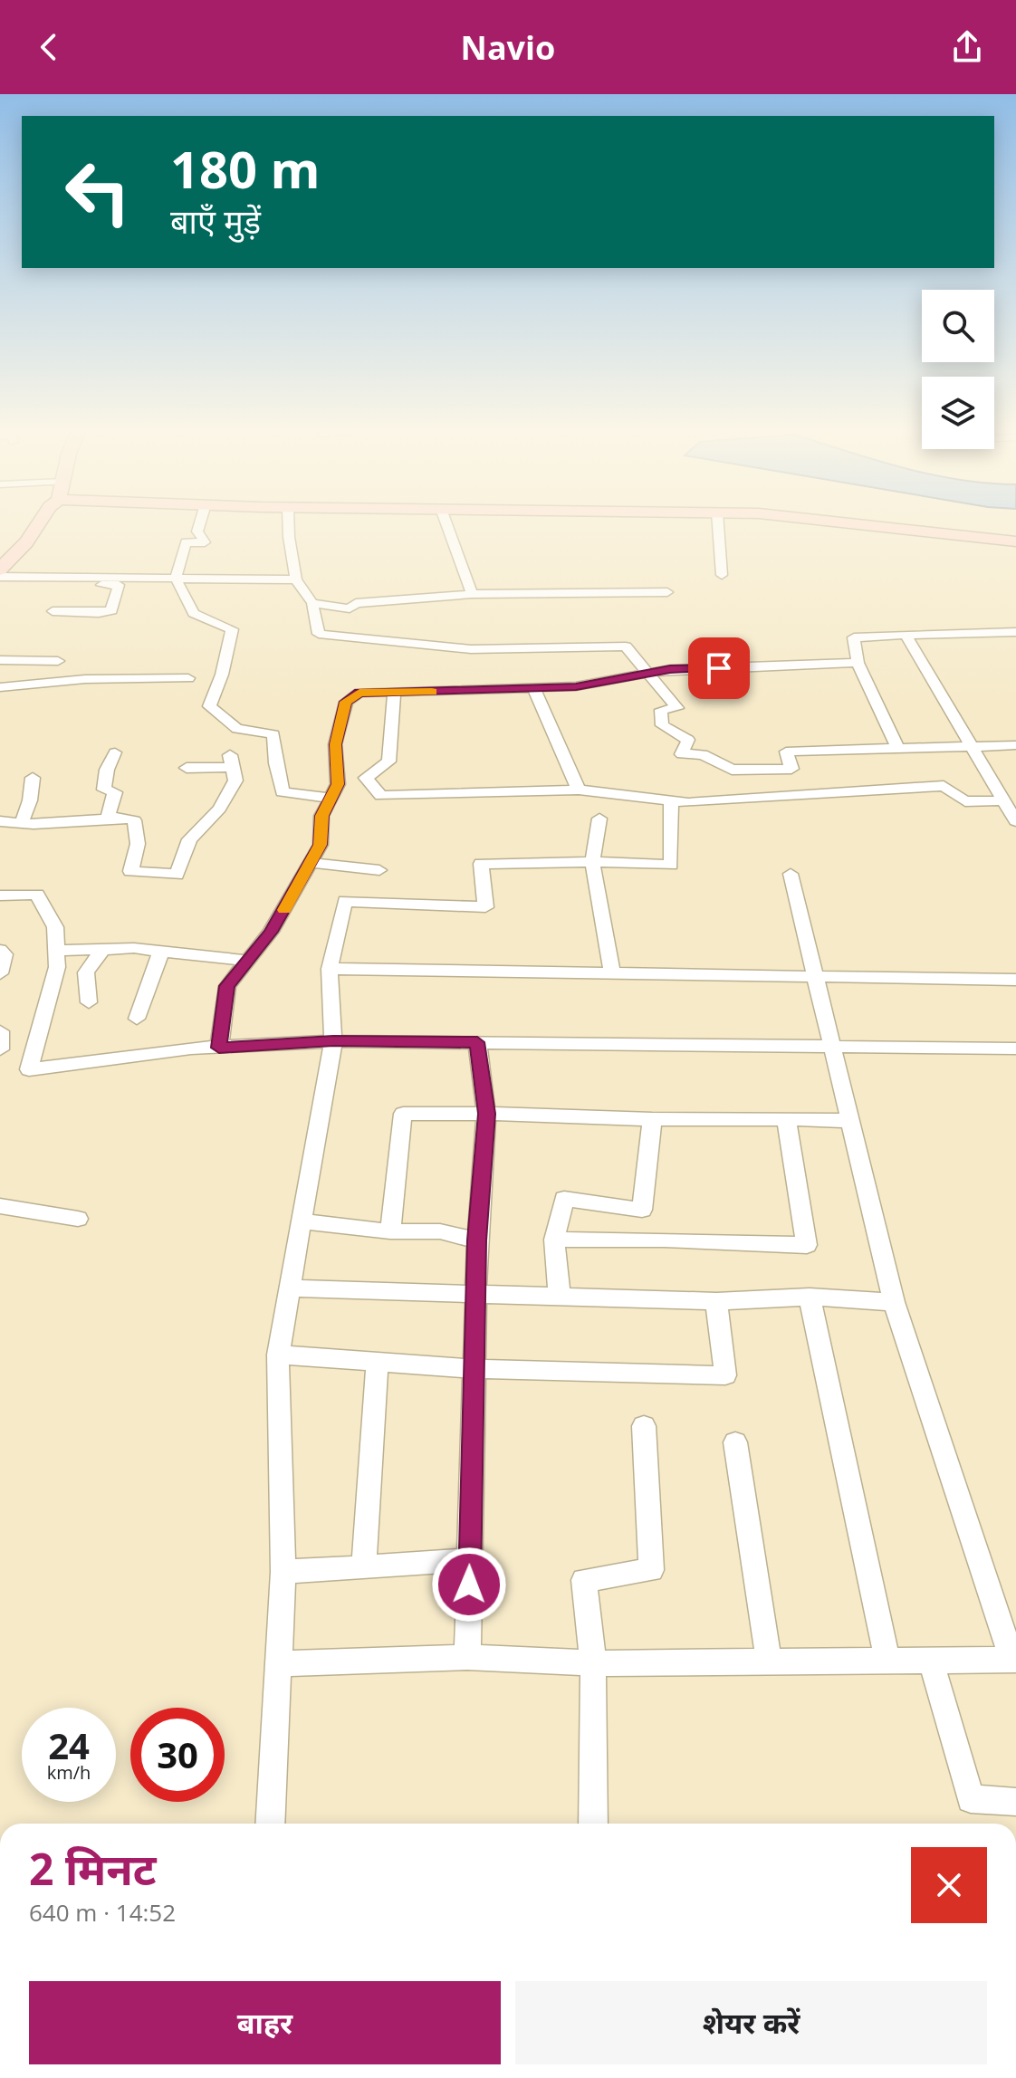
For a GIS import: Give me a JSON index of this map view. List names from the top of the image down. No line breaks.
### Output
{"page":{"header":"Navio","turn":["180 m","बाएँ मुड़ें"],"speed":"24 km/h","limit":"30","heading":["2 मिनट","640 m · 14:52"],"buttons":["बाहर","शेयर करें"]}}
